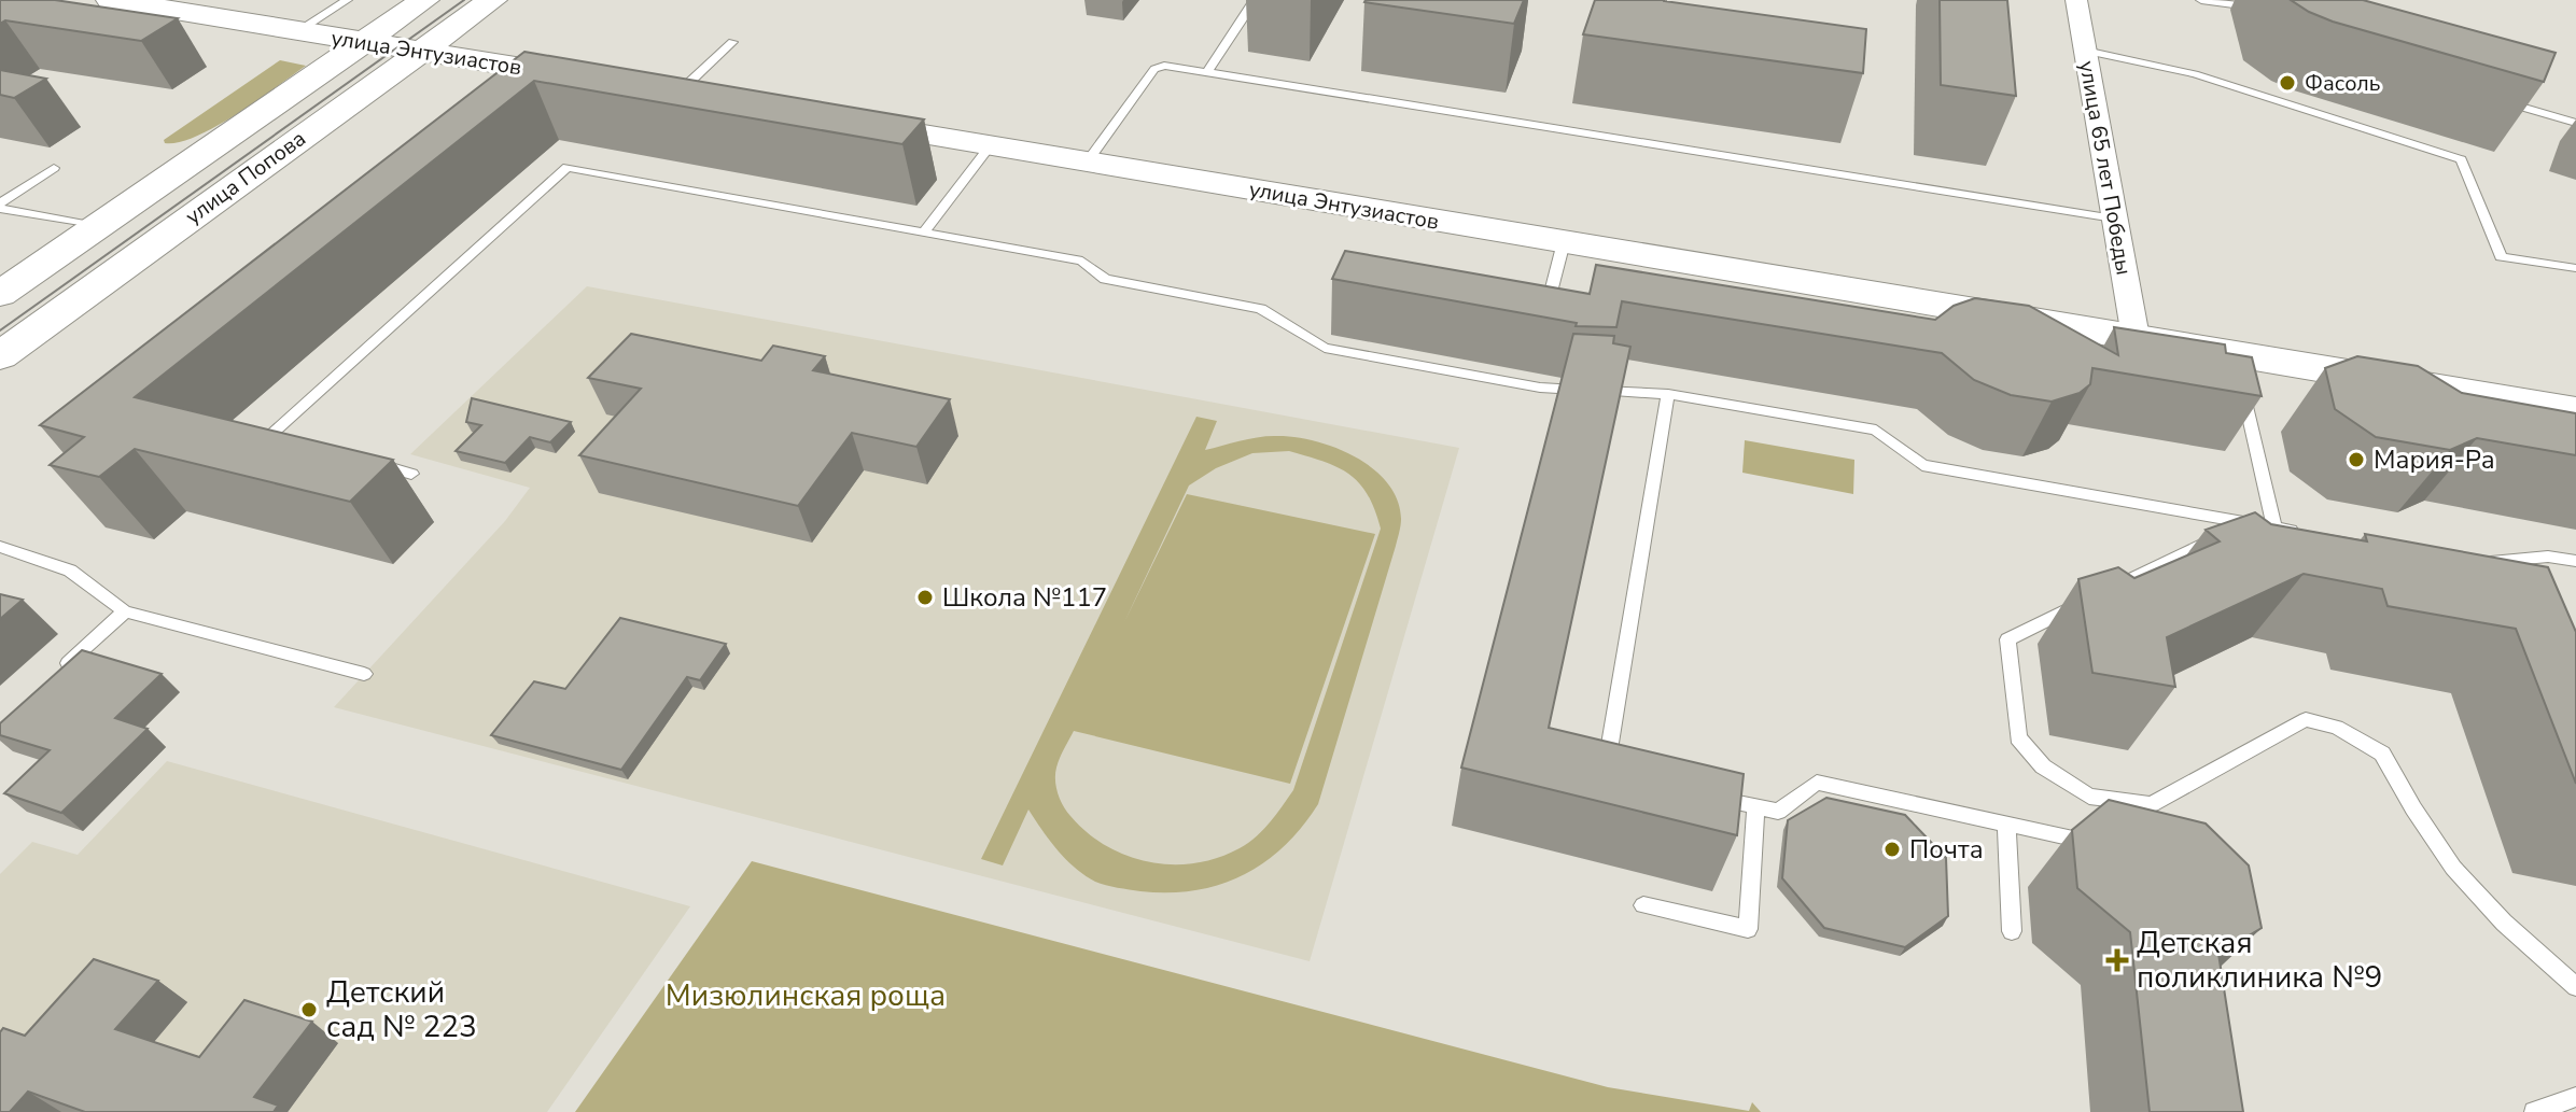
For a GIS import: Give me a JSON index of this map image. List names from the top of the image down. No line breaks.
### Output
{"streets":{"street":["улица Энтузиастов","улица 65 лет Победы","улица Попова"]},"crossings":[["улица Энтузиастов","улица 65 лет Победы"],["улица Энтузиастов","улица Попова"]],"parks":["Мизюлинская роща"],"places":{"other":["Фасоль","Мария-Ра","Школа №117","Почта","Детский сад № 223"],"health":["Детская поликлиника №9"]}}
